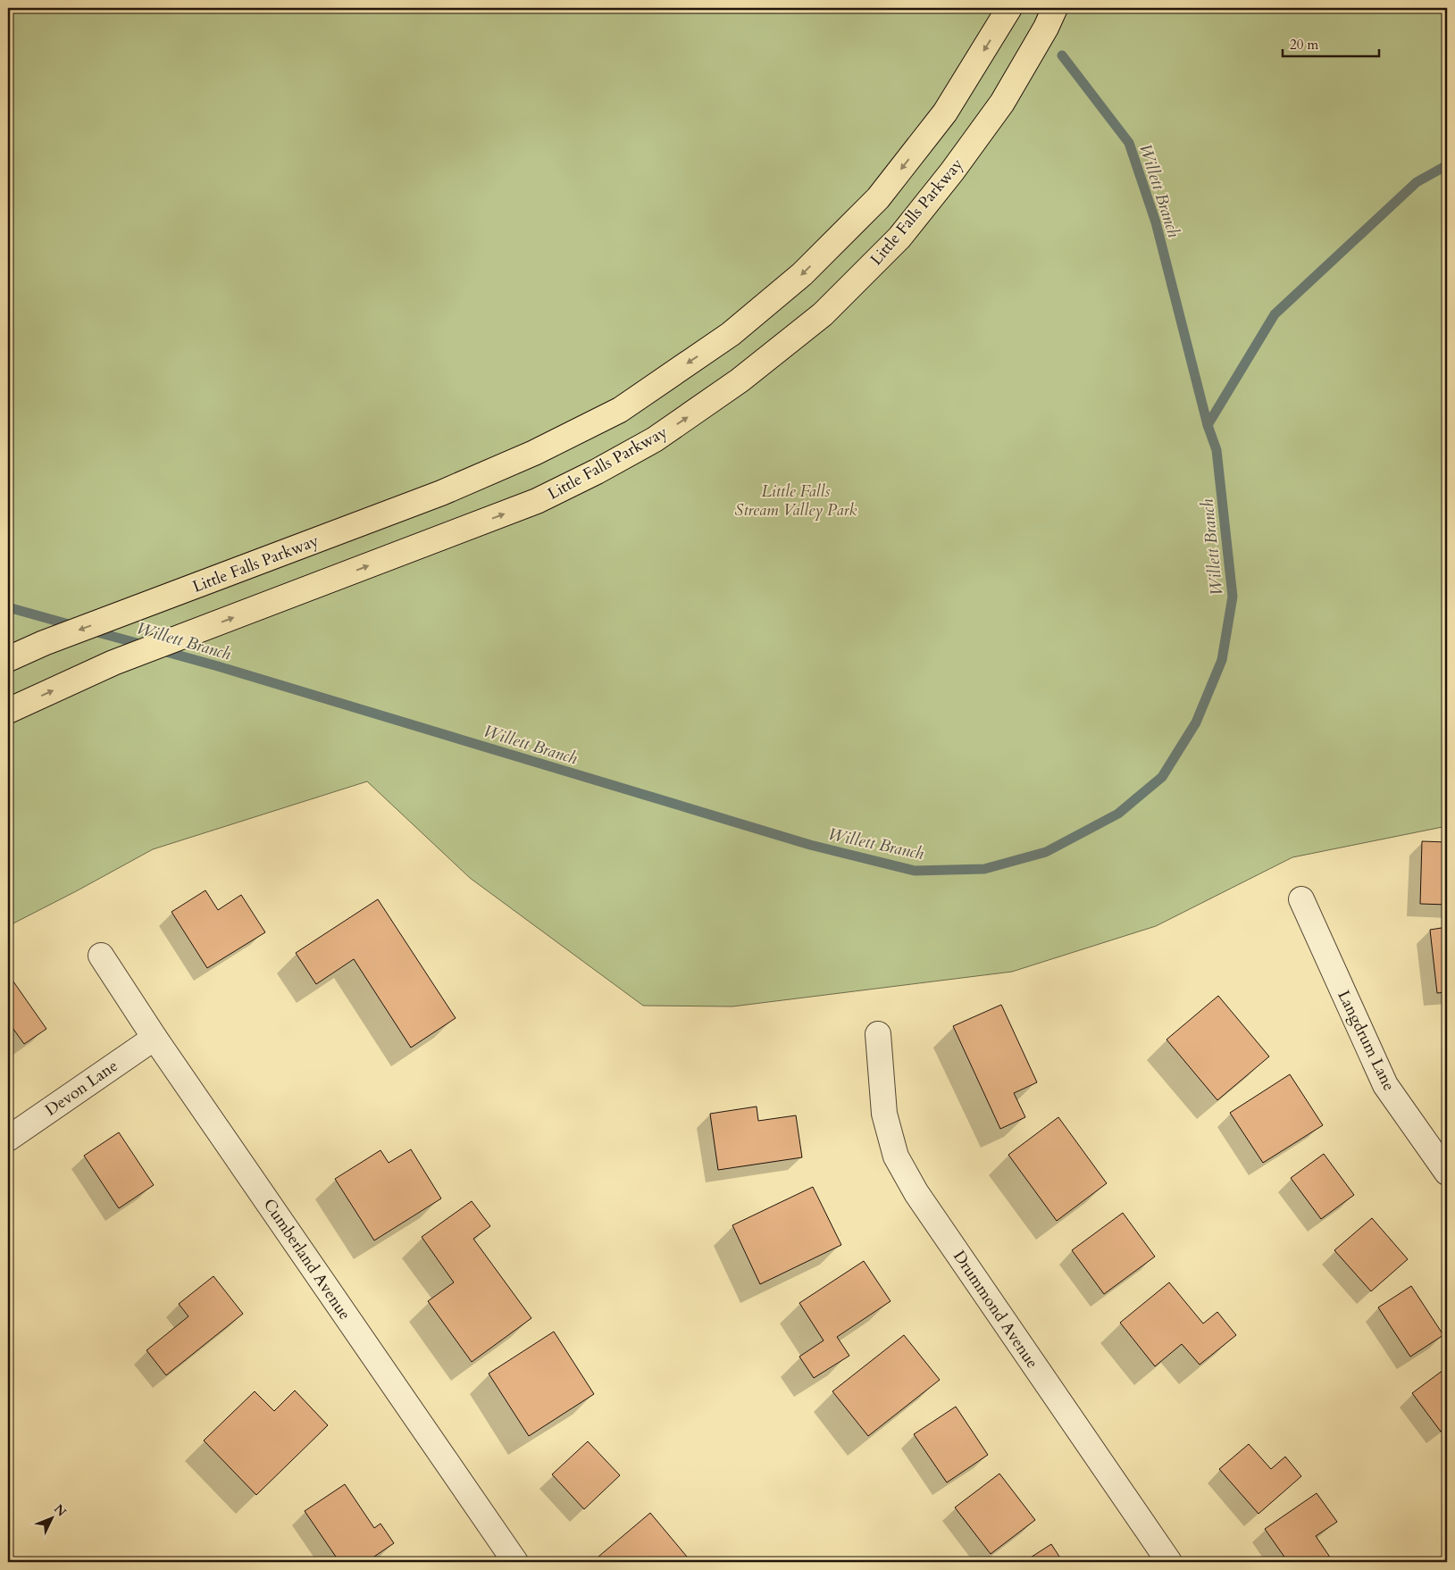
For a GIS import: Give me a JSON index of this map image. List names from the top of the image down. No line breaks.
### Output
{"streets":{"main road":["Little Falls Parkway"],"street":["Langdrum Lane","Devon Lane","Cumberland Avenue","Drummond Avenue"]},"crossings":[["Devon Lane","Cumberland Avenue"]],"water":["Willett Branch"],"parks":["Little Falls Stream Valley Park"],"scale_bar":"20 m","north":"top right"}
